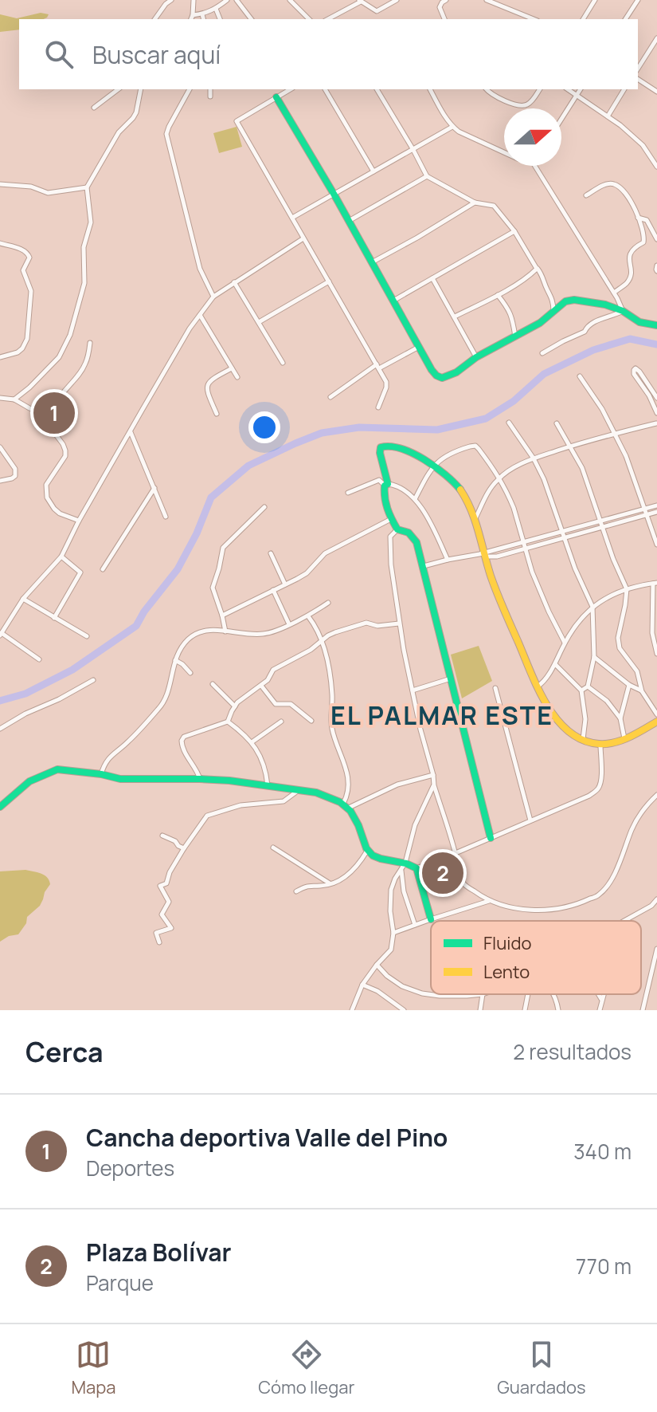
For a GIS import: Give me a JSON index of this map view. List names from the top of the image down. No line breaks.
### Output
{"districts":["EL PALMAR ESTE"],"legend":["Fluido","Lento"],"north":"right","page":{"search":"Buscar aquí","pins":["1","2"],"heading":["Cerca","2 resultados"],"list":[{"mark":"1","name":"Cancha deportiva Valle del Pino","note":"Deportes","value":"340 m"},{"mark":"2","name":"Plaza Bolívar","note":"Parque","value":"770 m"}],"nav":["Mapa","Cómo llegar","Guardados"]}}
